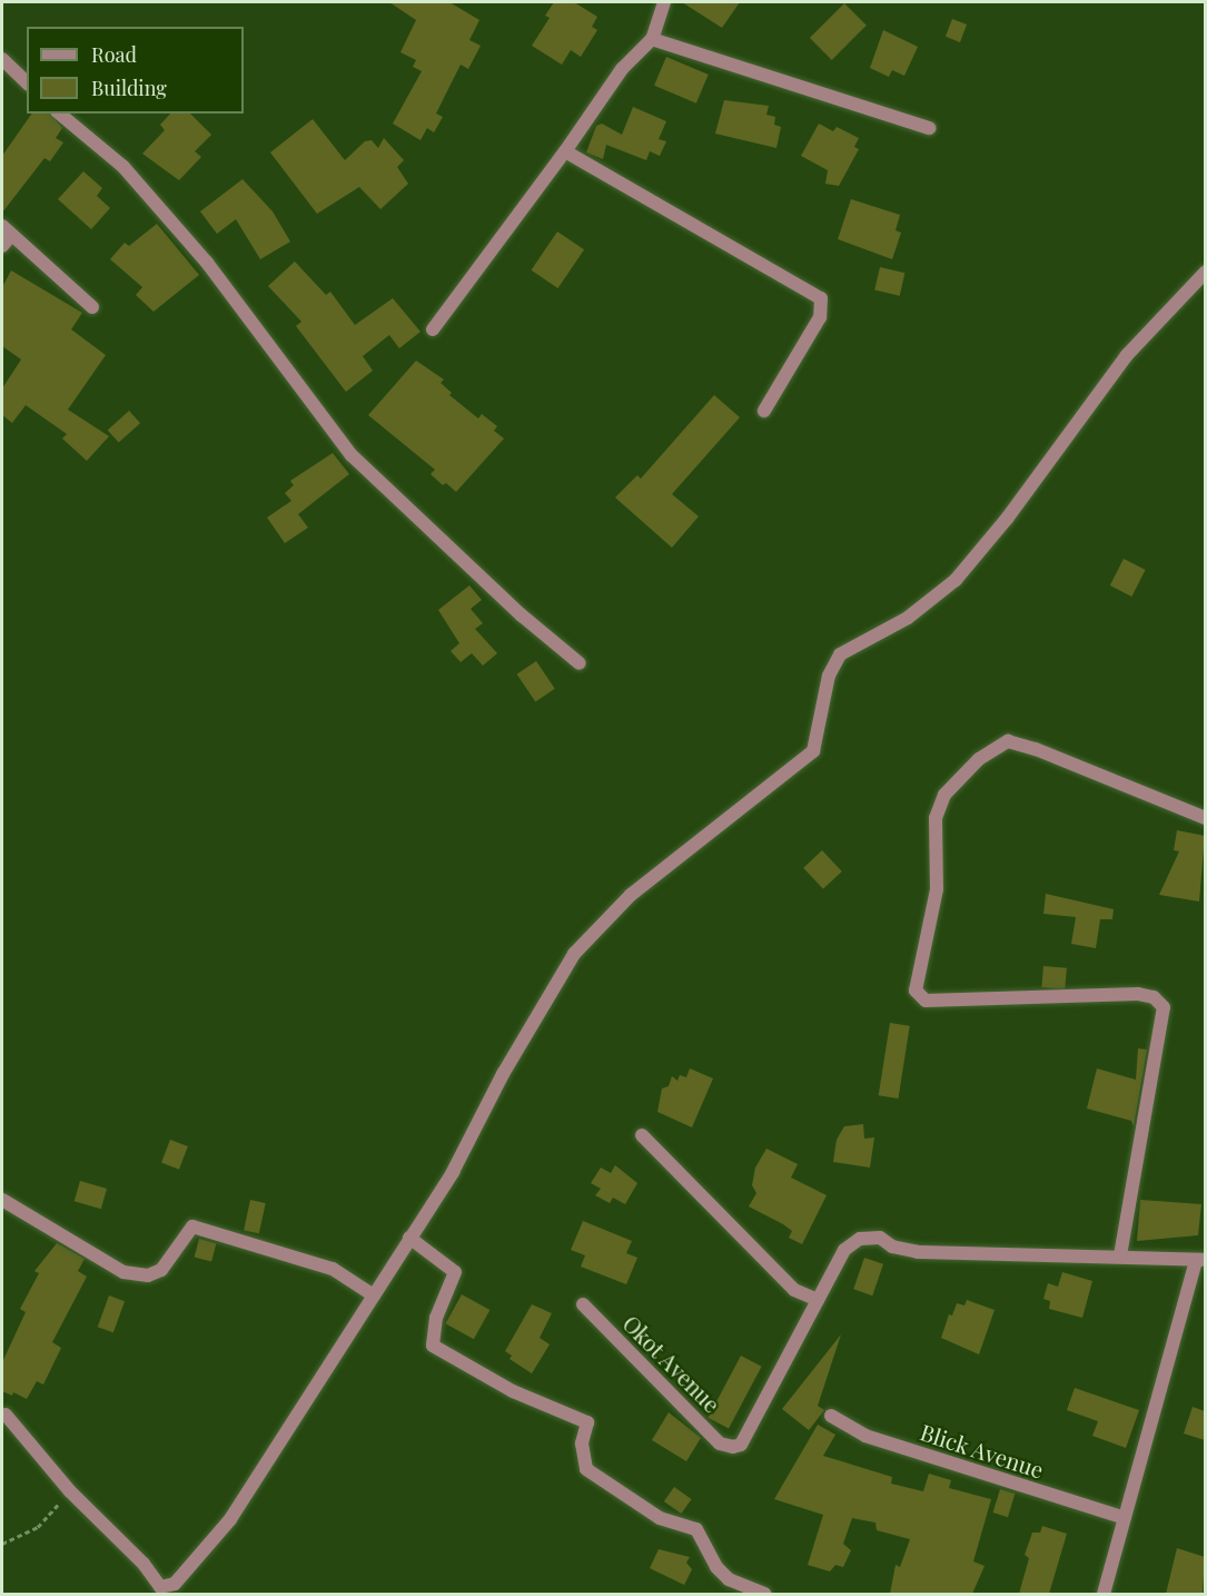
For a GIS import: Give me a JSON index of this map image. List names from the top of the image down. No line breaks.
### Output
{"streets":{"street":["Okot Avenue","Blick Avenue"]},"legend":["Road","Building"]}
